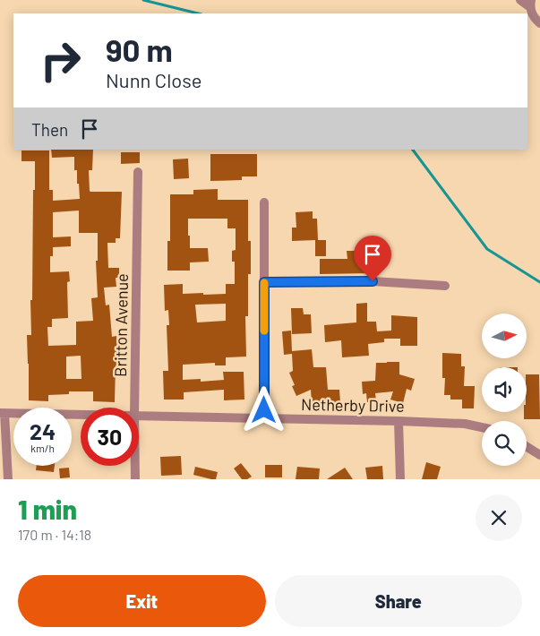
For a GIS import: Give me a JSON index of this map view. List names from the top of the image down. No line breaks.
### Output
{"streets":{"street":["Britton Avenue","Netherby Drive"]},"north":"right","page":{"turn":["90 m","Nunn Close"],"then":"Then","speed":"24 km/h","limit":"30","heading":["1 min","170 m · 14:18"],"buttons":["Exit","Share"]}}
